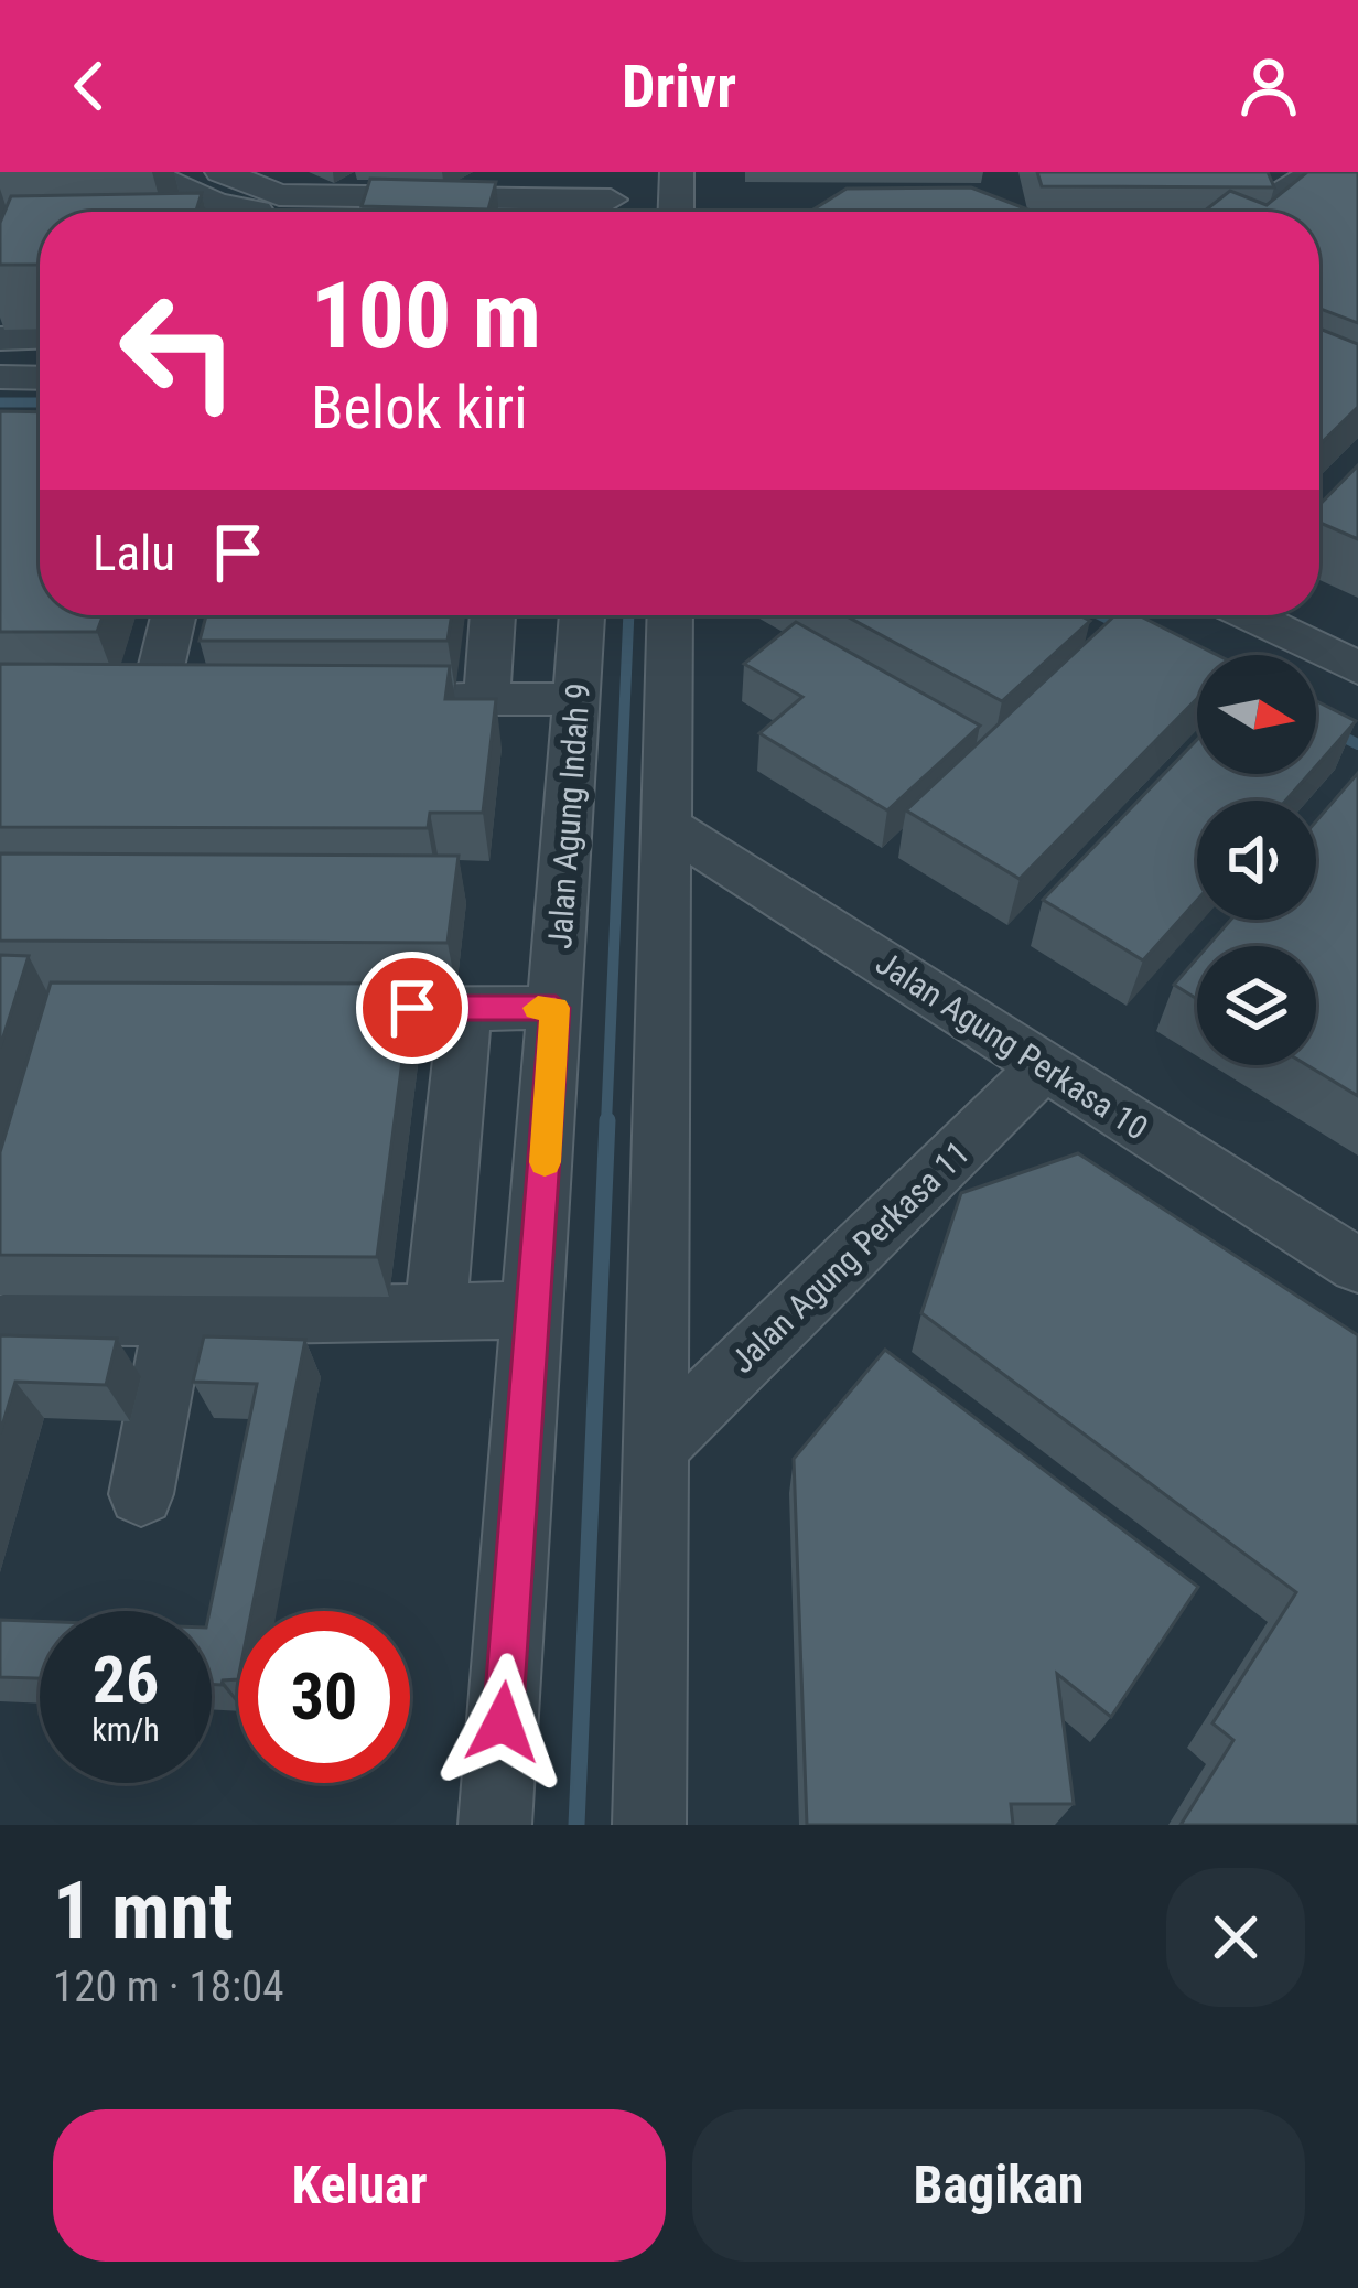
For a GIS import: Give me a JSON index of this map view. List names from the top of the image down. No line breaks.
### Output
{"streets":{"street":["Jalan Agung Indah 9","Jalan Agung Perkasa 10","Jalan Agung Perkasa 11"]},"crossings":[["Jalan Agung Perkasa 10","Jalan Agung Perkasa 11"]],"north":"right","page":{"header":"Drivr","turn":["100 m","Belok kiri"],"then":"Lalu","speed":"26 km/h","limit":"30","heading":["1 mnt","120 m · 18:04"],"buttons":["Keluar","Bagikan"]}}
